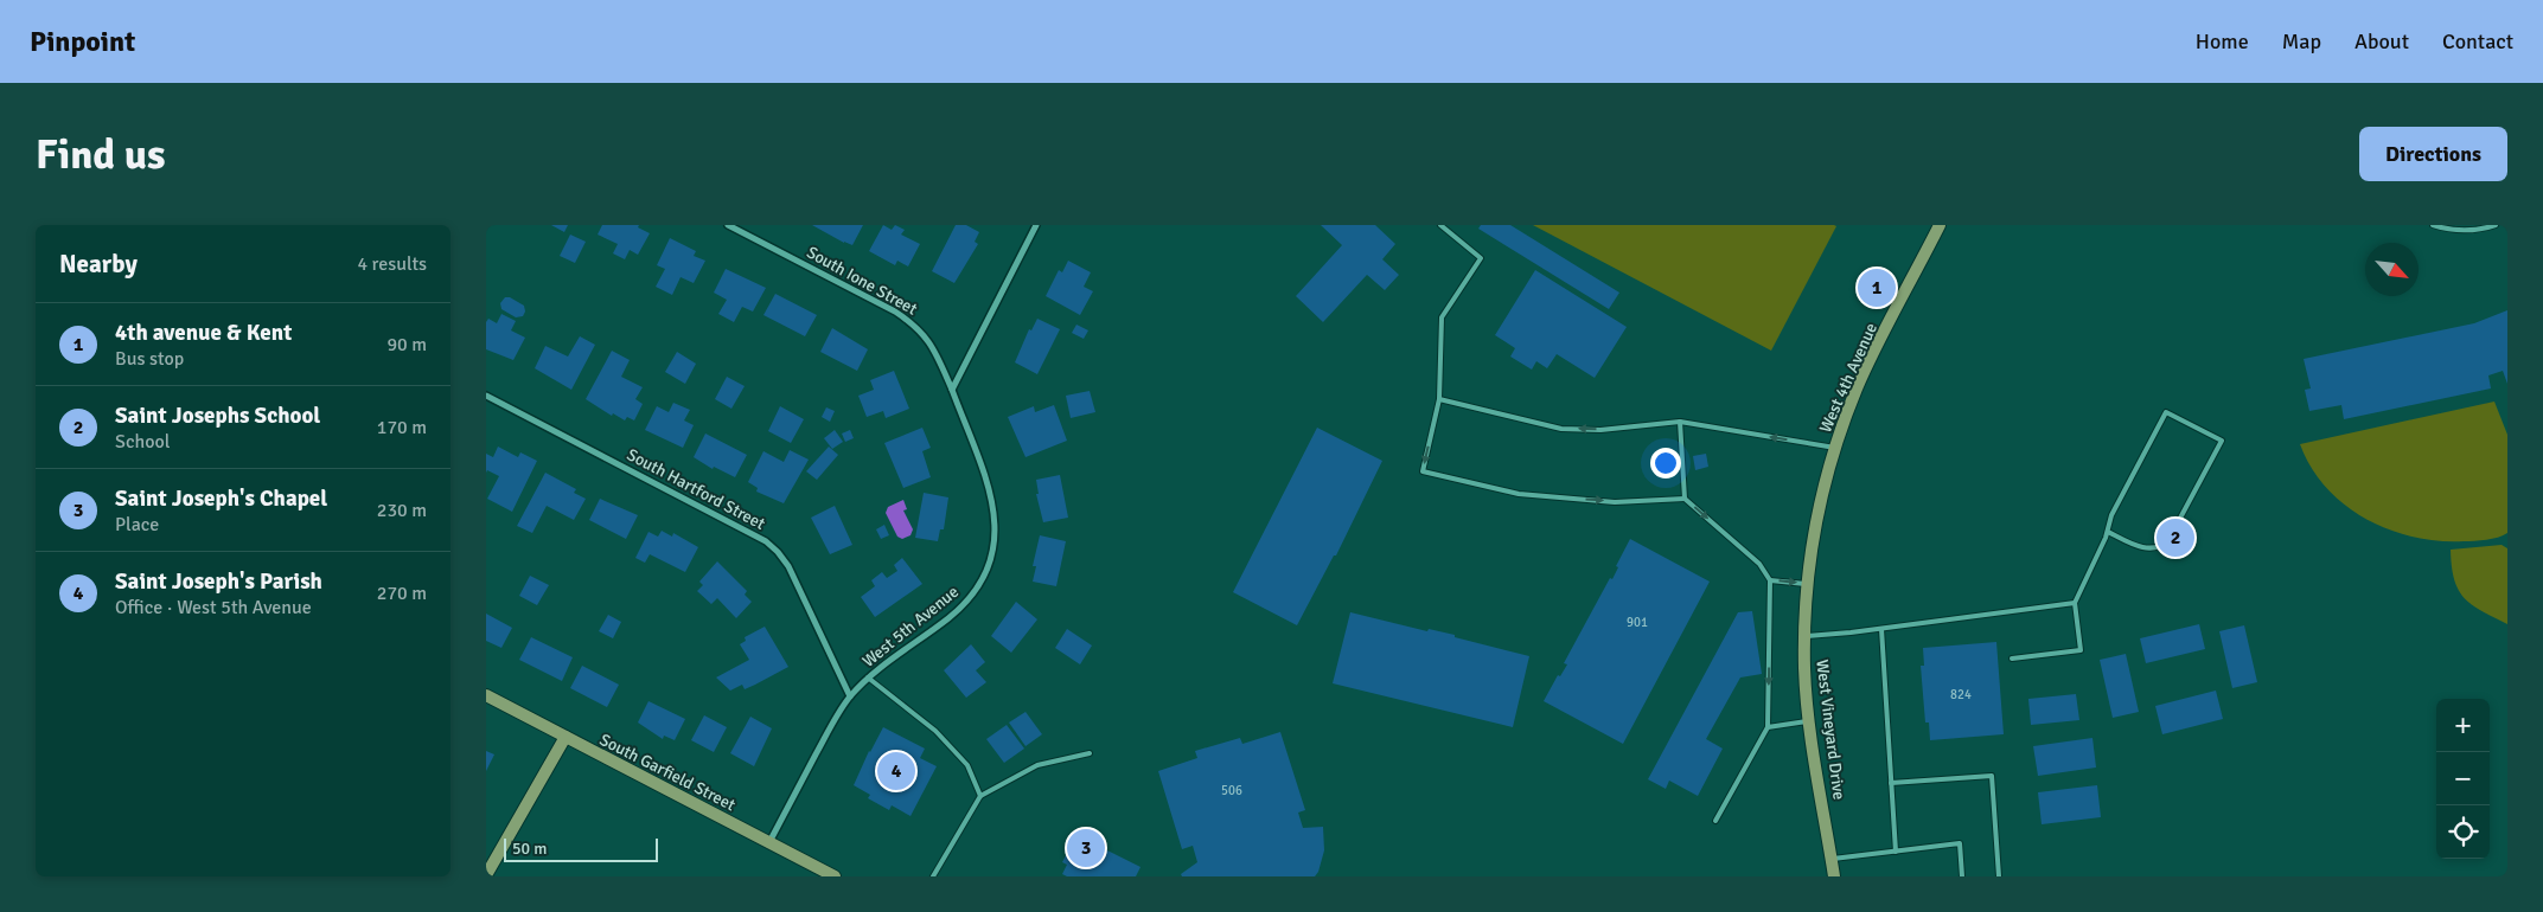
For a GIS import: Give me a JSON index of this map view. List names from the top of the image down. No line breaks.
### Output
{"streets":{"main road":["West 4th Avenue","West Vineyard Drive","South Garfield Street"],"street":["South Ione Street","South Hartford Street","West 5th Avenue"]},"crossings":[["South Ione Street","West 5th Avenue"],["West 4th Avenue","West Vineyard Drive"],["South Hartford Street","West 5th Avenue"],["West 5th Avenue","South Garfield Street"]],"house_numbers":["901","824","506"],"scale_bar":"50 m","north":"bottom right","page":{"header":"Pinpoint","nav":["Home","Map","About","Contact"],"buttons":"Directions","title":"Find us","heading":["Nearby","4 results"],"pins":["1","2","4","3"],"list":[{"mark":"1","name":"4th avenue & Kent","note":"Bus stop","value":"90 m"},{"mark":"2","name":"Saint Josephs School","note":"School","value":"170 m"},{"mark":"3","name":"Saint Joseph's Chapel","note":"Place","value":"230 m"},{"mark":"4","name":"Saint Joseph's Parish","note":"Office · West 5th Avenue","value":"270 m"}],"map_buttons":["+","−"],"scale":"50 m"}}
